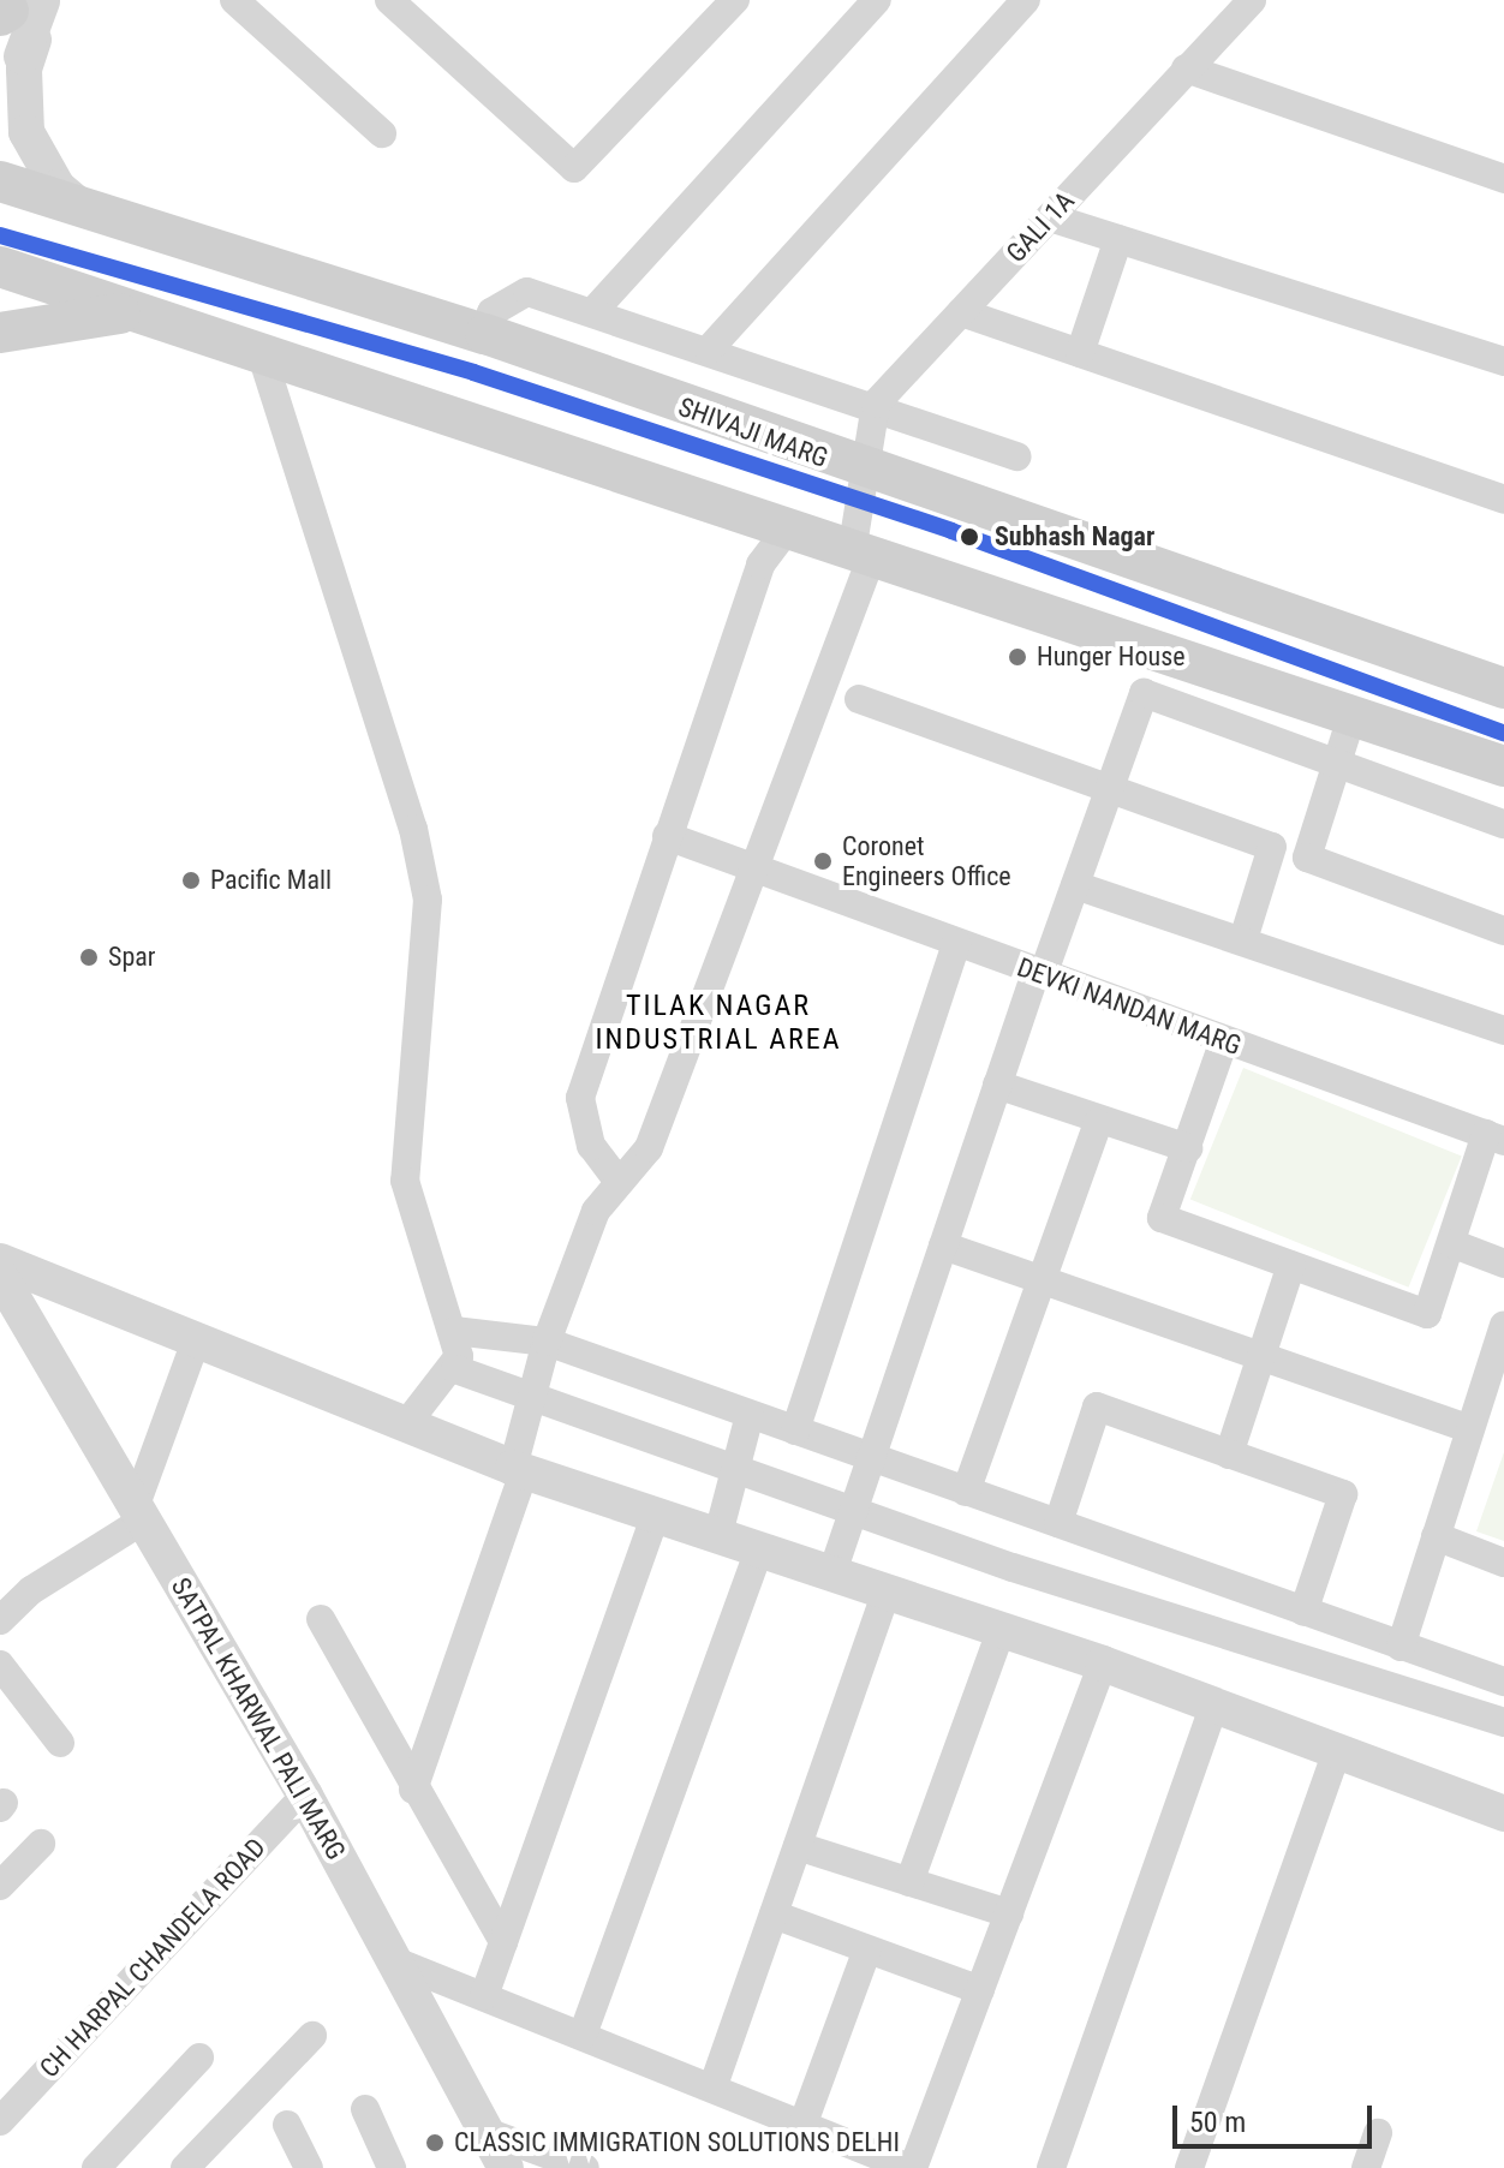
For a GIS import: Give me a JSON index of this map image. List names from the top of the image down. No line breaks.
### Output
{"streets":{"main road":["SHIVAJI MARG"],"street":["GALI 1A","DEVKI NANDAN MARG","SATPAL KHARWAL PALI MARG","CH HARPAL CHANDELA ROAD"]},"crossings":[["SATPAL KHARWAL PALI MARG","CH HARPAL CHANDELA ROAD"]],"districts":["TILAK NAGAR INDUSTRIAL AREA"],"places":["Subhash Nagar","Hunger House","Coronet Engineers Office","Pacific Mall","Spar","CLASSIC IMMIGRATION SOLUTIONS DELHI"],"scale_bar":"50 m"}
